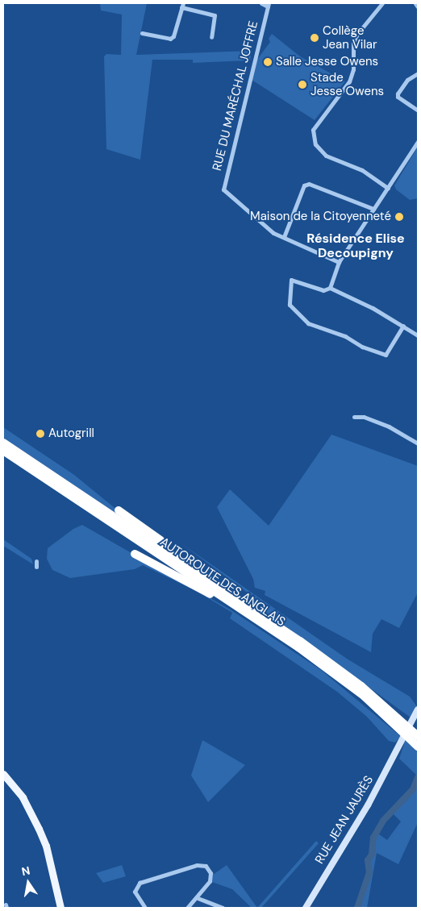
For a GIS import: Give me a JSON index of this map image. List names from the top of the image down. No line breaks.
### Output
{"streets":{"highway":["AUTOROUTE DES ANGLAIS"],"main road":["RUE JEAN JAURÈS"],"street":["RUE DU MARÉCHAL JOFFRE"]},"districts":["Résidence Elise Decoupigny"],"places":["Collège Jean Vilar","Salle Jesse Owens","Stade Jesse Owens","Maison de la Citoyenneté","Autogrill"],"north":"top"}
